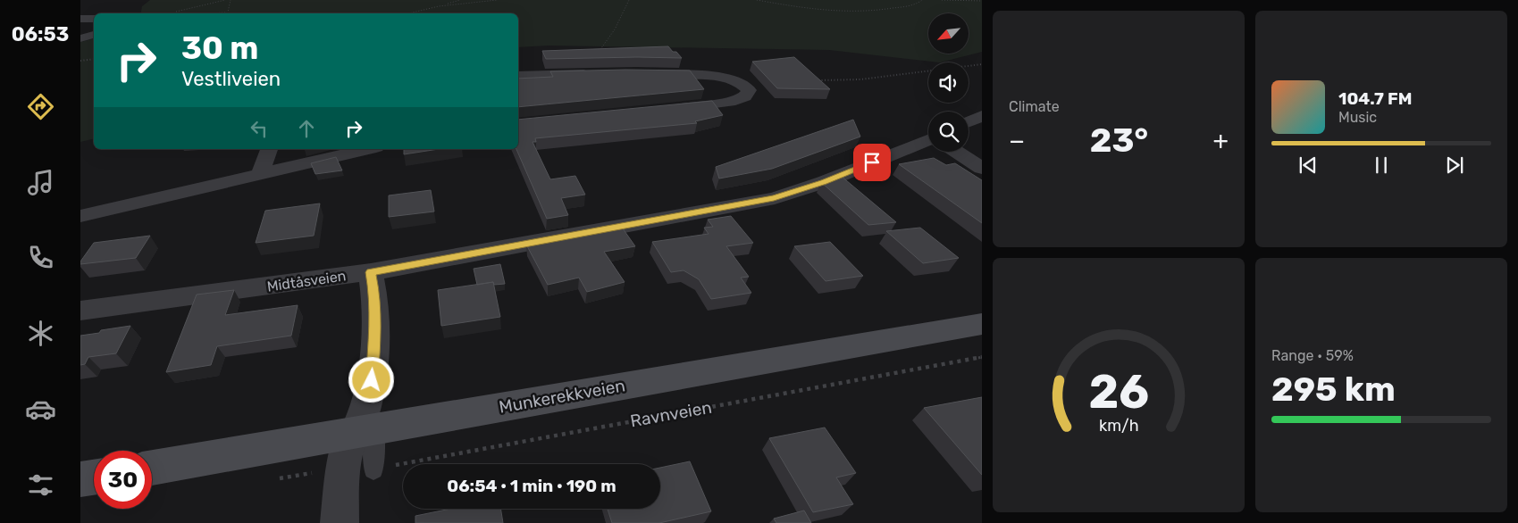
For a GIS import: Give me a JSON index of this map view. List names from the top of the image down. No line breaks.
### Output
{"streets":{"main road":["Munkerekkveien"],"street":["Midtåsveien"],"path":["Ravnveien"]},"north":"bottom left","page":{"tabs":"06:53","tile":["Climate",["Range · 59%","295 km"]],"turn":["30 m","Vestliveien"],"song":["104.7 FM","Music"],"heat":["−","23°","+"],"limit":"30","trip":"06:54 · 1 min · 190 m","gauge":["26","km/h"]}}
